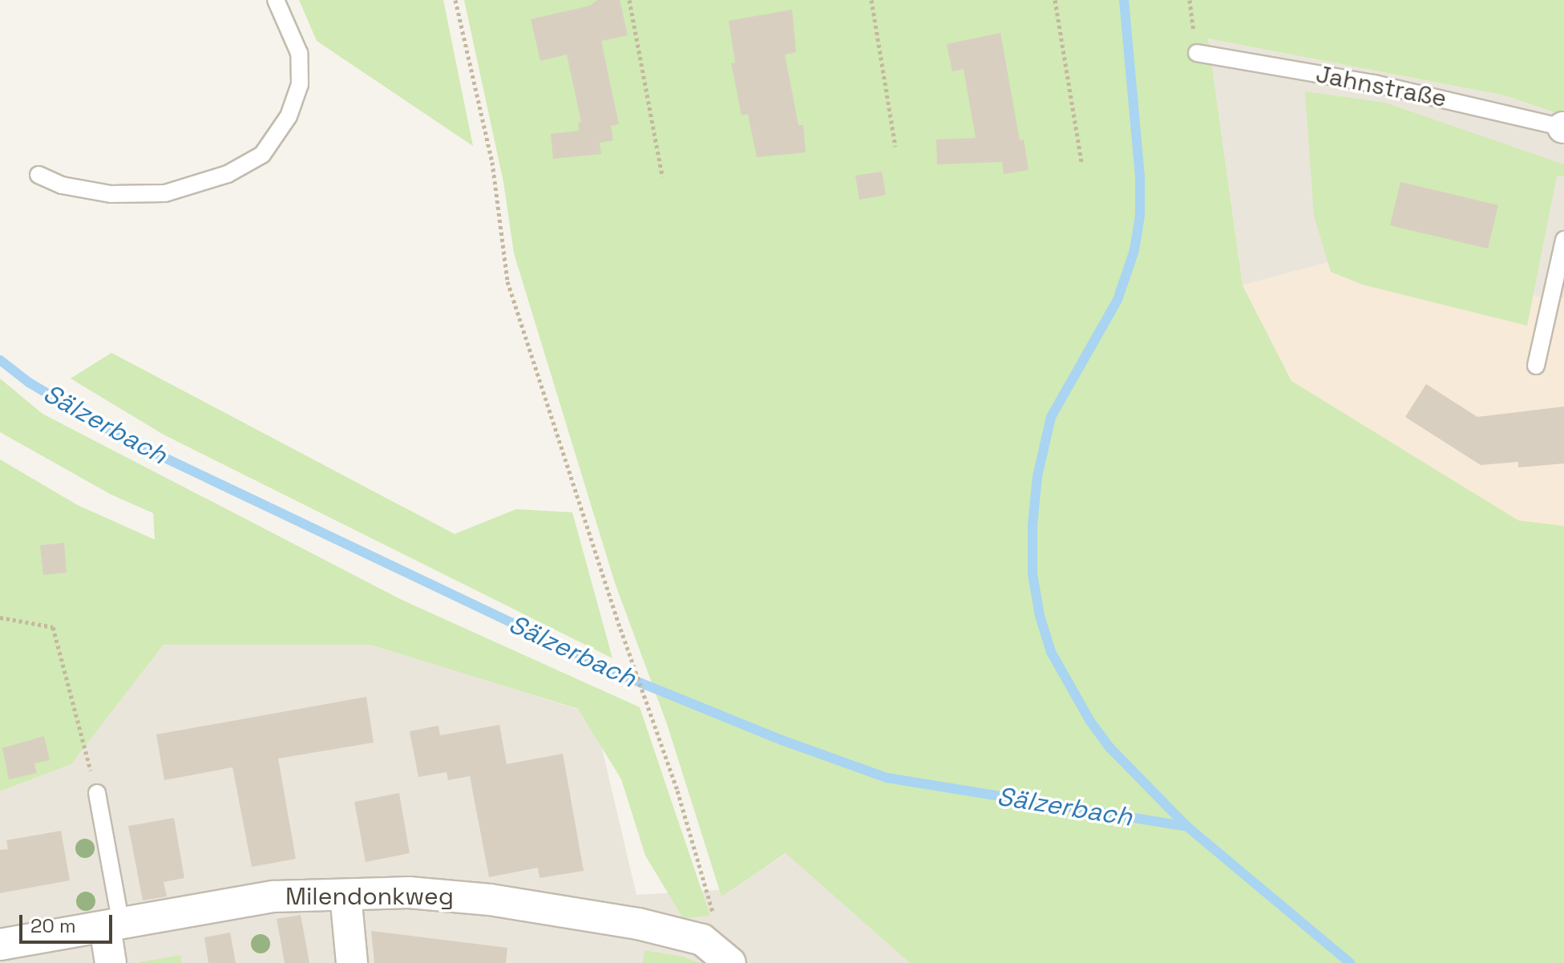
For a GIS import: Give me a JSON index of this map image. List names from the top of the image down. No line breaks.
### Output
{"streets":{"street":["Milendonkweg"],"lane":["Jahnstraße"]},"water":["Sälzerbach"],"scale_bar":"20 m"}
